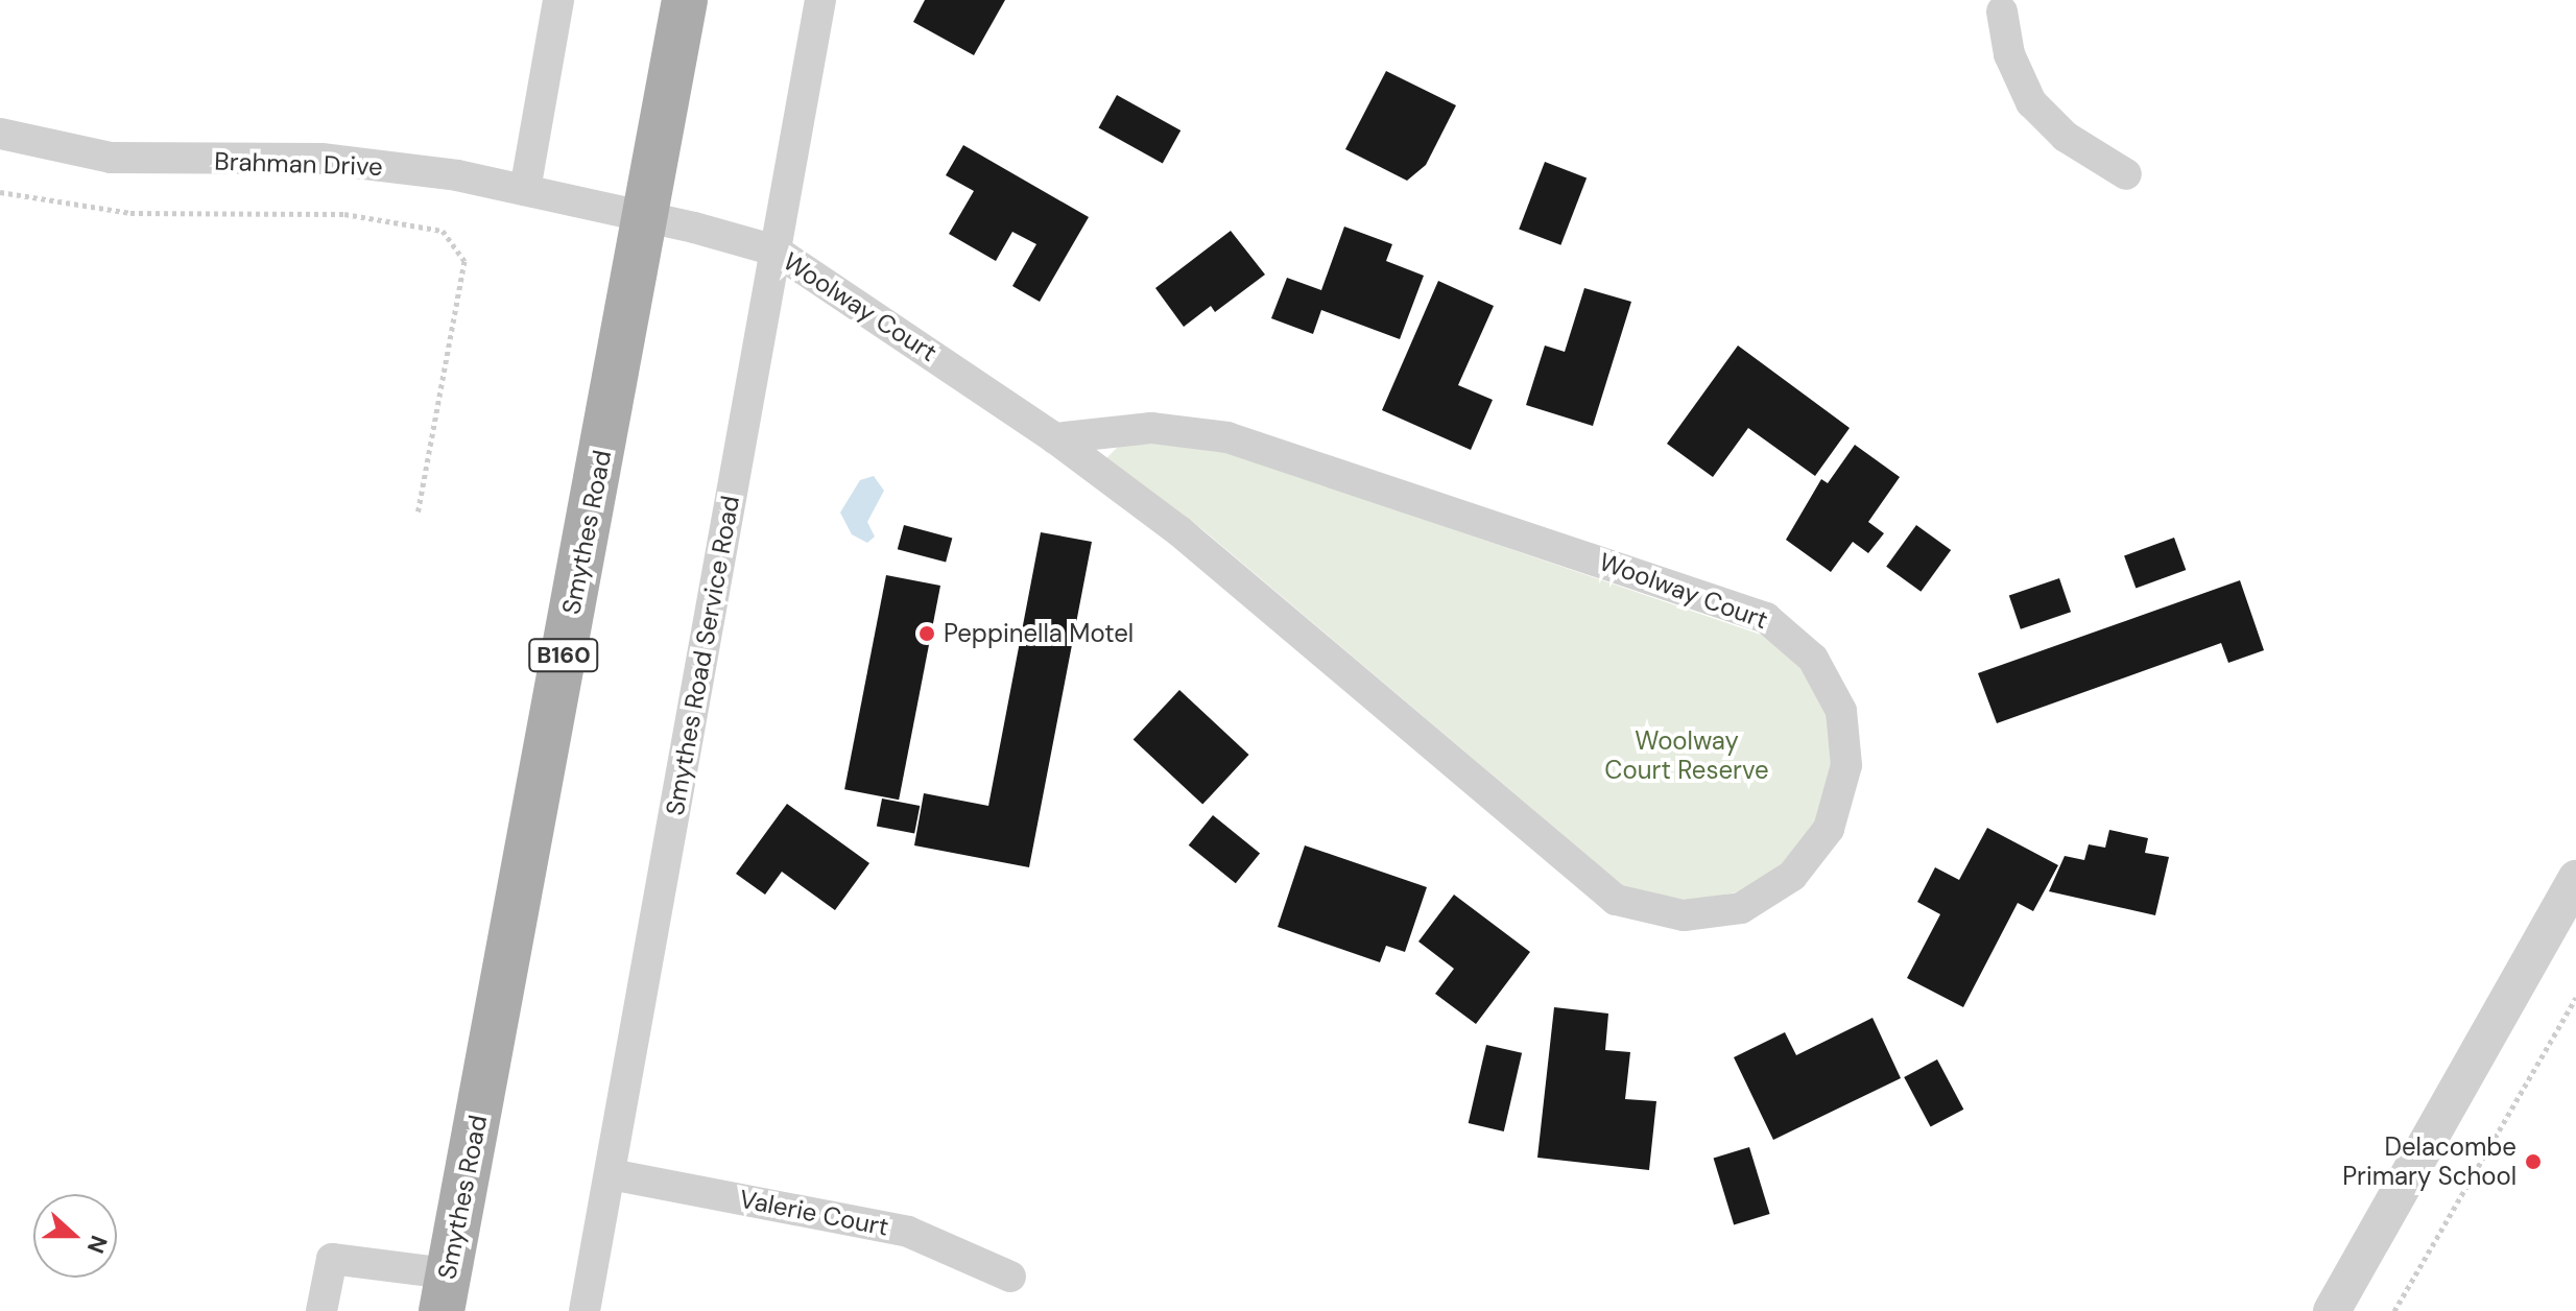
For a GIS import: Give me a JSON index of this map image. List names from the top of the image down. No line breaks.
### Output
{"streets":{"main road":["Smythes Road","B160"],"street":["Brahman Drive","Woolway Court","Smythes Road Service Road","Valerie Court"]},"crossings":[["Brahman Drive","Woolway Court"],["Brahman Drive","Smythes Road"],["Woolway Court","Smythes Road"],["Woolway Court","Smythes Road Service Road"],["Smythes Road Service Road","Valerie Court"]],"parks":["Woolway Court Reserve"],"places":["Peppinella Motel","Delacombe Primary School"],"north":"right"}
